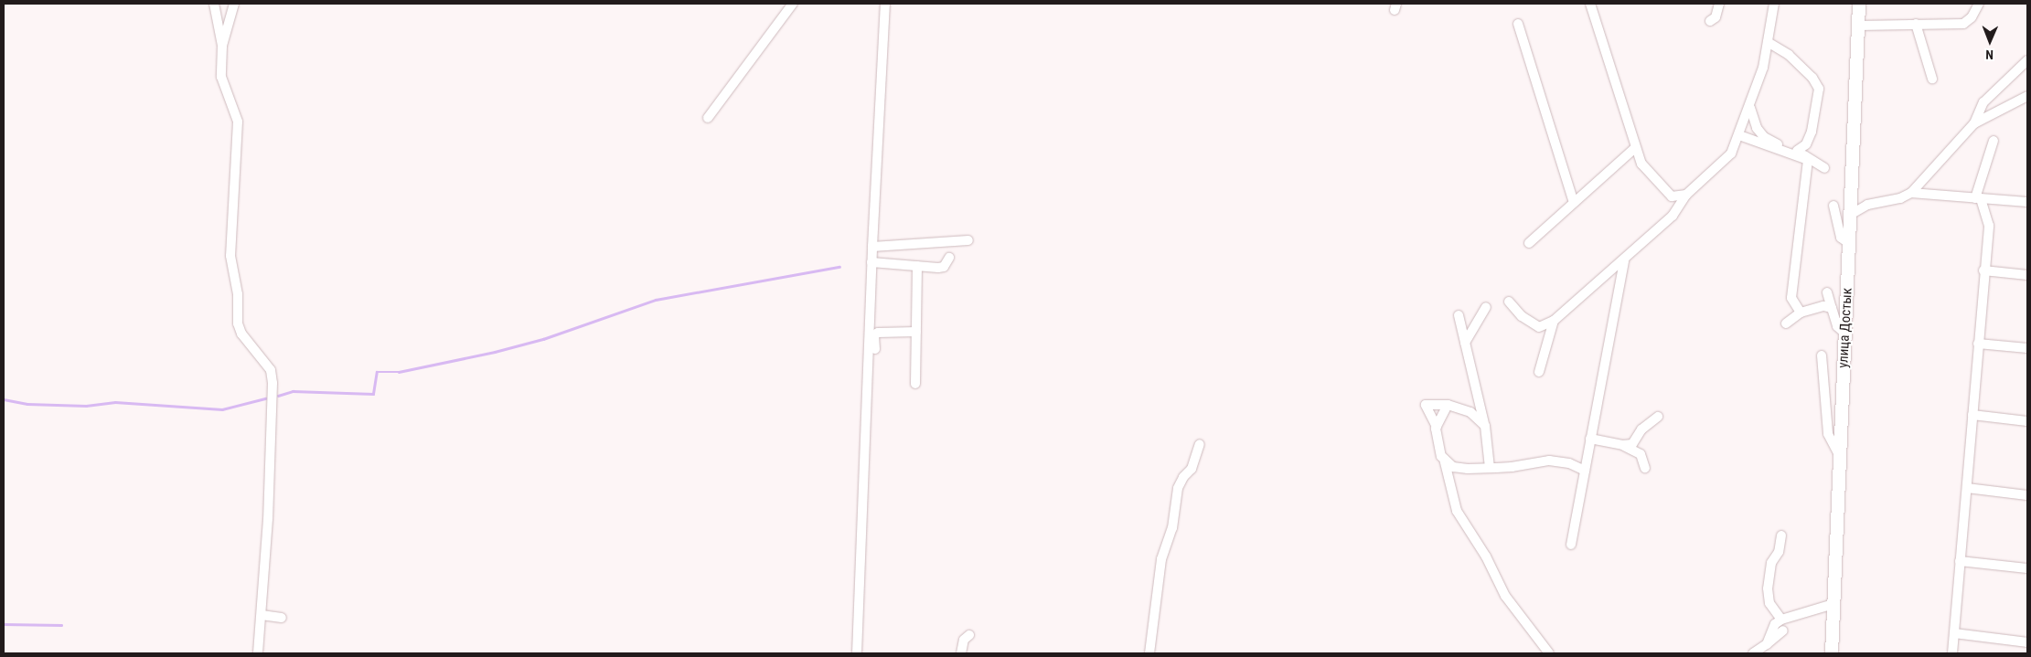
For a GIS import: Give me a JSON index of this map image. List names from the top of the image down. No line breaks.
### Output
{"streets":{"main road":["улица Достык"]},"north":"bottom"}
